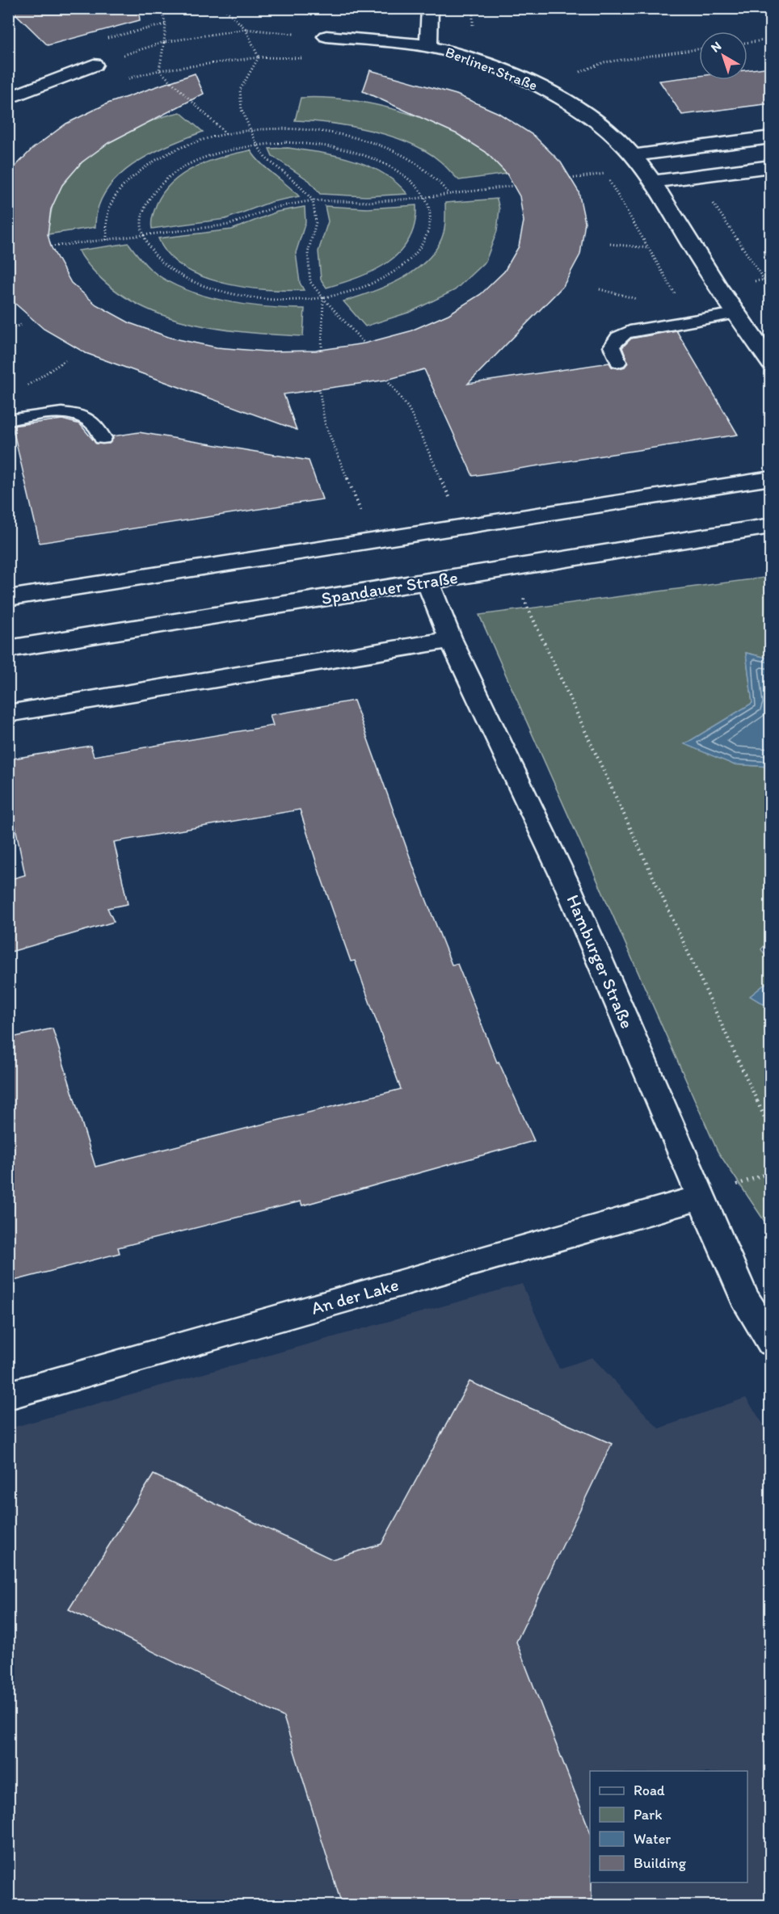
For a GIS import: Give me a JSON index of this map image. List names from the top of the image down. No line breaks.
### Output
{"streets":{"street":["Berliner Straße","Spandauer Straße","Hamburger Straße","An der Lake"]},"crossings":[["Spandauer Straße","Hamburger Straße"],["Hamburger Straße","An der Lake"]],"legend":["Road","Park","Water","Building"],"north":"top left"}
